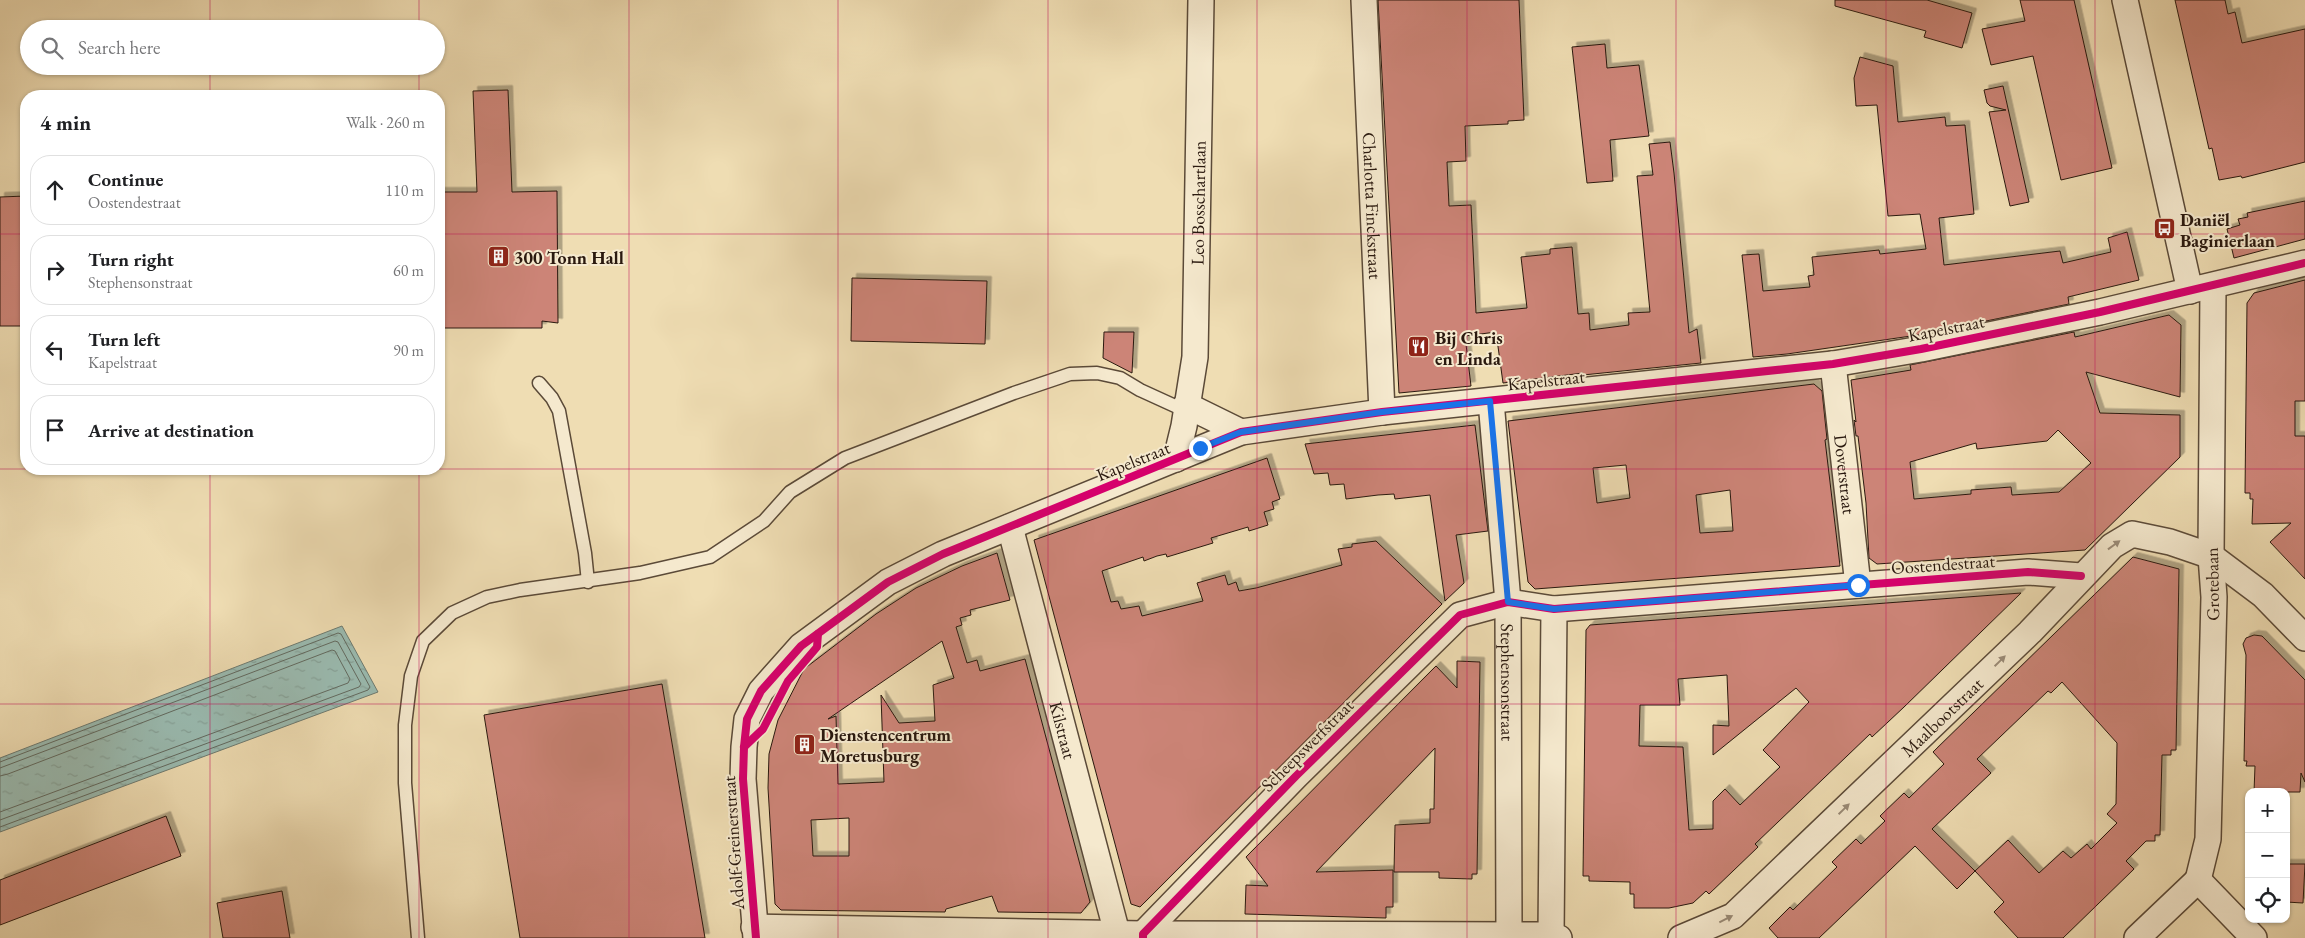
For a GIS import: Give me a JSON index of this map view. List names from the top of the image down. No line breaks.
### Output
{"streets":{"street":["Leo Bosschartlaan","Charlotta Finckstraat","Kapelstraat","Doverstraat","Oostendestraat","Grotebaan","Stephensonstraat","Maalbootstraat","Kilstraat","Scheepswerfstraat","Adolf Greinerstraat"]},"crossings":[["Leo Bosschartlaan","Kapelstraat"],["Charlotta Finckstraat","Kapelstraat"],["Kapelstraat","Doverstraat"],["Kapelstraat","Grotebaan"],["Kapelstraat","Stephensonstraat"],["Kapelstraat","Kilstraat"],["Kapelstraat","Adolf Greinerstraat"],["Doverstraat","Oostendestraat"],["Oostendestraat","Stephensonstraat"],["Oostendestraat","Maalbootstraat"],["Oostendestraat","Scheepswerfstraat"],["Grotebaan","Maalbootstraat"],["Stephensonstraat","Scheepswerfstraat"]],"one_way":["Maalbootstraat"],"places":{"bus stop":["Daniël Baginierlaan"],"building":["300 Tonn Hall","Dienstencentrum Moretusburg"],"restaurant":["Bij Chris en Linda"]},"page":{"search":"Search here","heading":["4 min","Walk · 260 m"],"list":[["Continue","Oostendestraat","110 m"],["Turn right","Stephensonstraat","60 m"],["Turn left","Kapelstraat","90 m"],"Arrive at destination"],"map_buttons":["+","−"]}}
